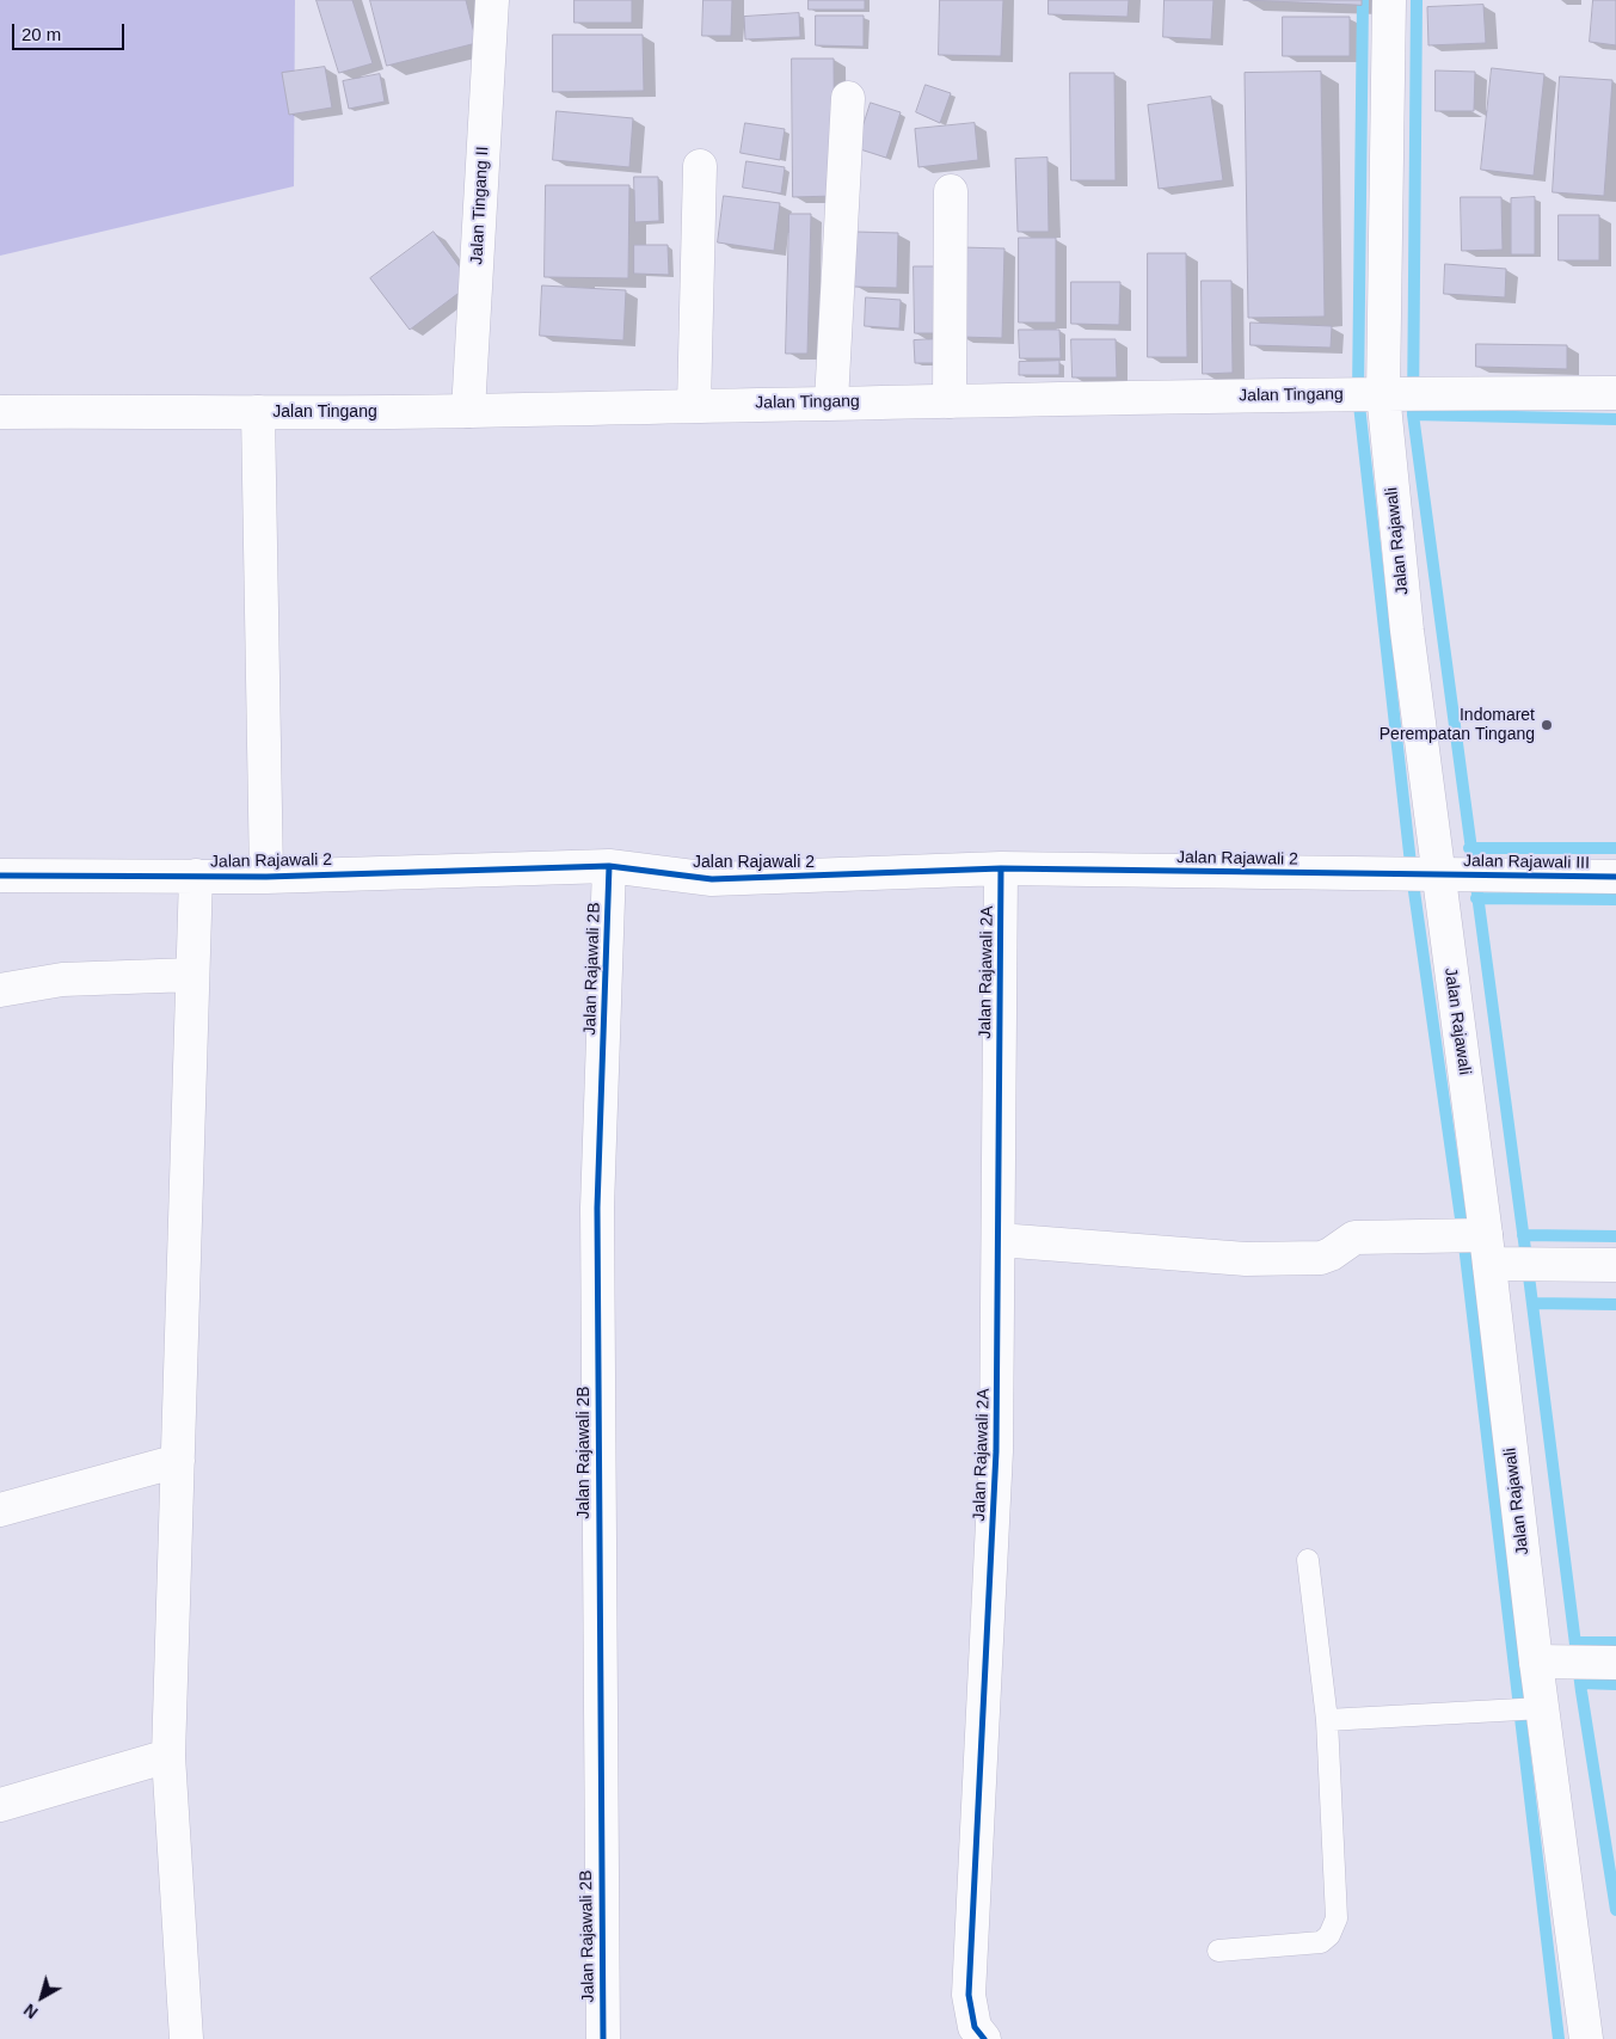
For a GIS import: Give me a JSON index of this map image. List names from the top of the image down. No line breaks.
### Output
{"streets":{"street":["Jalan Tingang II","Jalan Tingang","Jalan Rajawali","Jalan Rajawali 2","Jalan Rajawali III","Jalan Rajawali 2B","Jalan Rajawali 2A"]},"crossings":[["Jalan Tingang II","Jalan Tingang"],["Jalan Tingang","Jalan Rajawali"],["Jalan Rajawali","Jalan Rajawali 2"],["Jalan Rajawali","Jalan Rajawali III"],["Jalan Rajawali 2","Jalan Rajawali III"],["Jalan Rajawali 2","Jalan Rajawali 2B"],["Jalan Rajawali 2","Jalan Rajawali 2A"]],"places":["Indomaret Perempatan Tingang"],"scale_bar":"20 m","north":"bottom left"}
